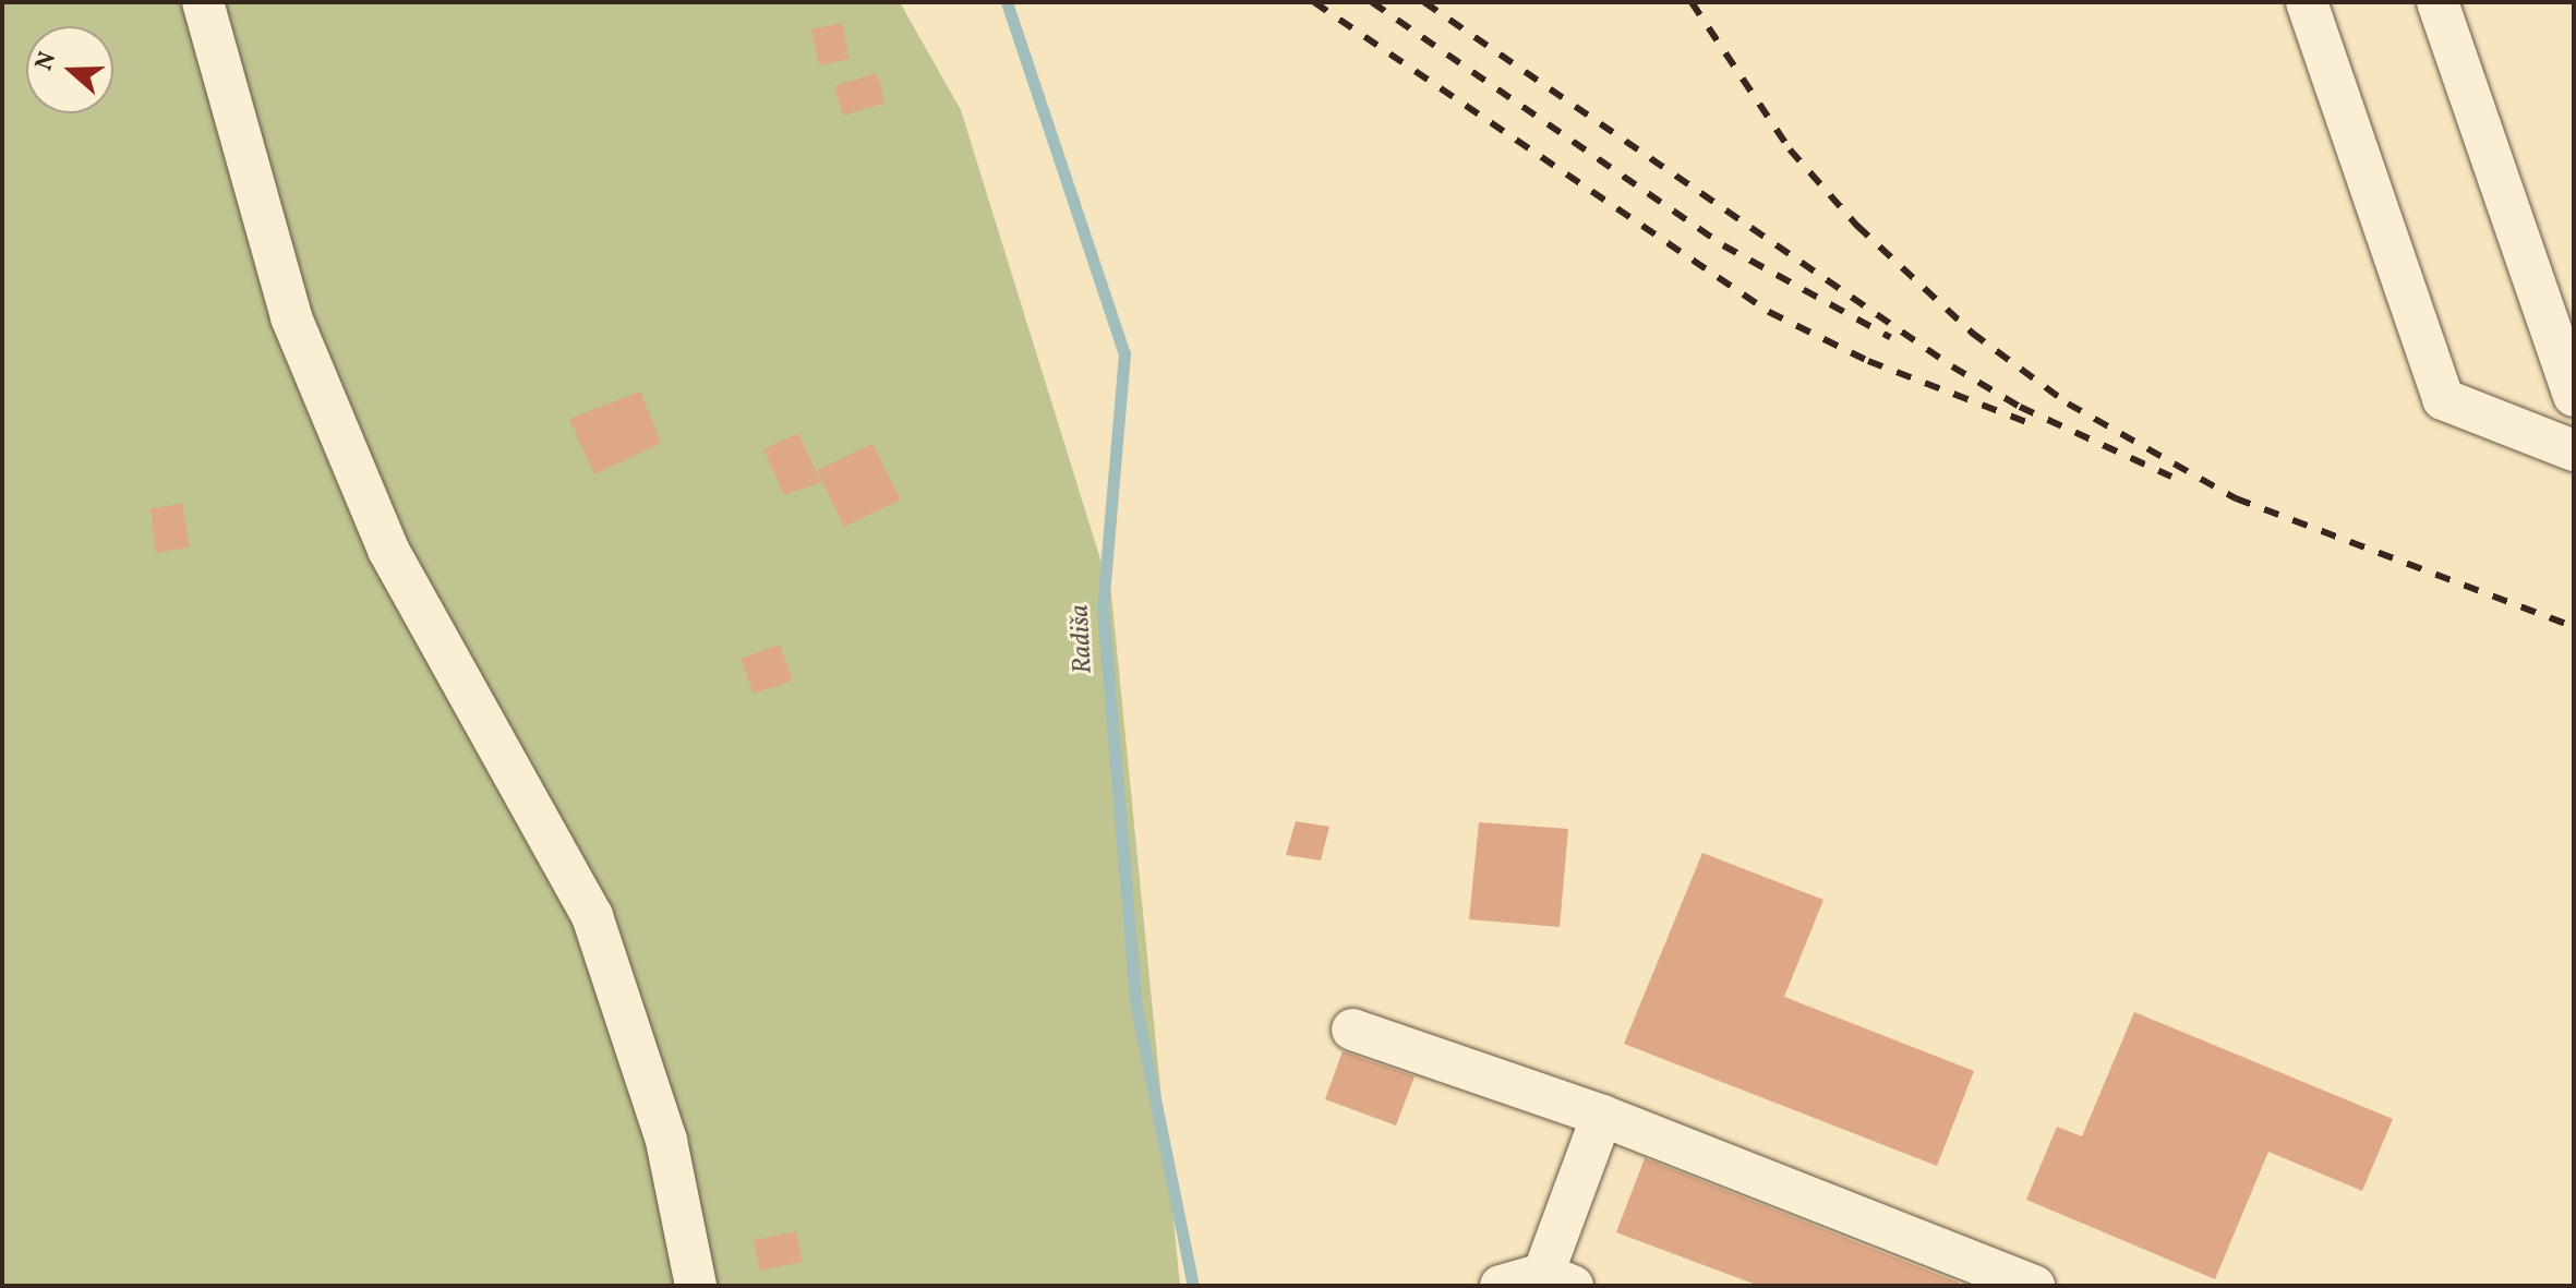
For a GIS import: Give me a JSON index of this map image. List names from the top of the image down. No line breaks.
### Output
{"water":["Radiša"],"north":"left"}
